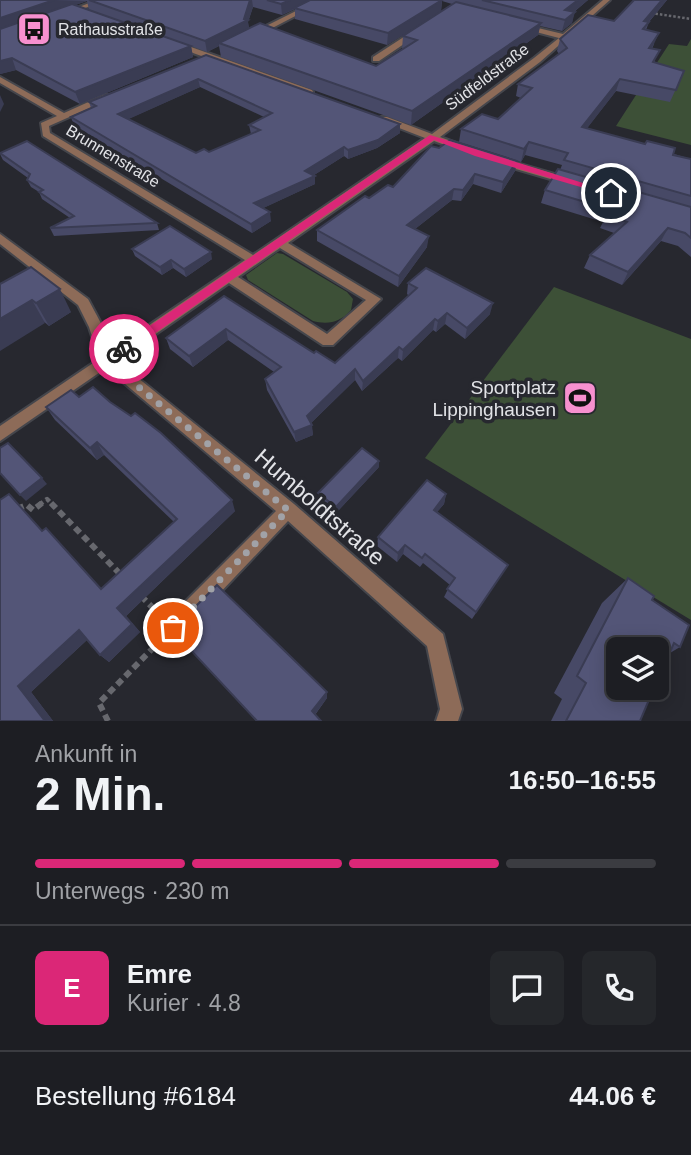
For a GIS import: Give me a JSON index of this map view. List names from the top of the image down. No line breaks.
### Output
{"streets":{"street":["Südfeldstraße","Brunnenstraße","Humboldtstraße"]},"crossings":[["Südfeldstraße","Brunnenstraße"],["Südfeldstraße","Humboldtstraße"]],"places":{"bus stop":["Rathausstraße"],"sports":["Sportplatz Lippinghausen"]},"page":{"heading":["2 Min.","Ankunft in","16:50–16:55"],"panel":["Emre","Kurier · 4.8","Bestellung #6184","44.06 €"],"bar":"Unterwegs · 230 m","round":"E"}}
